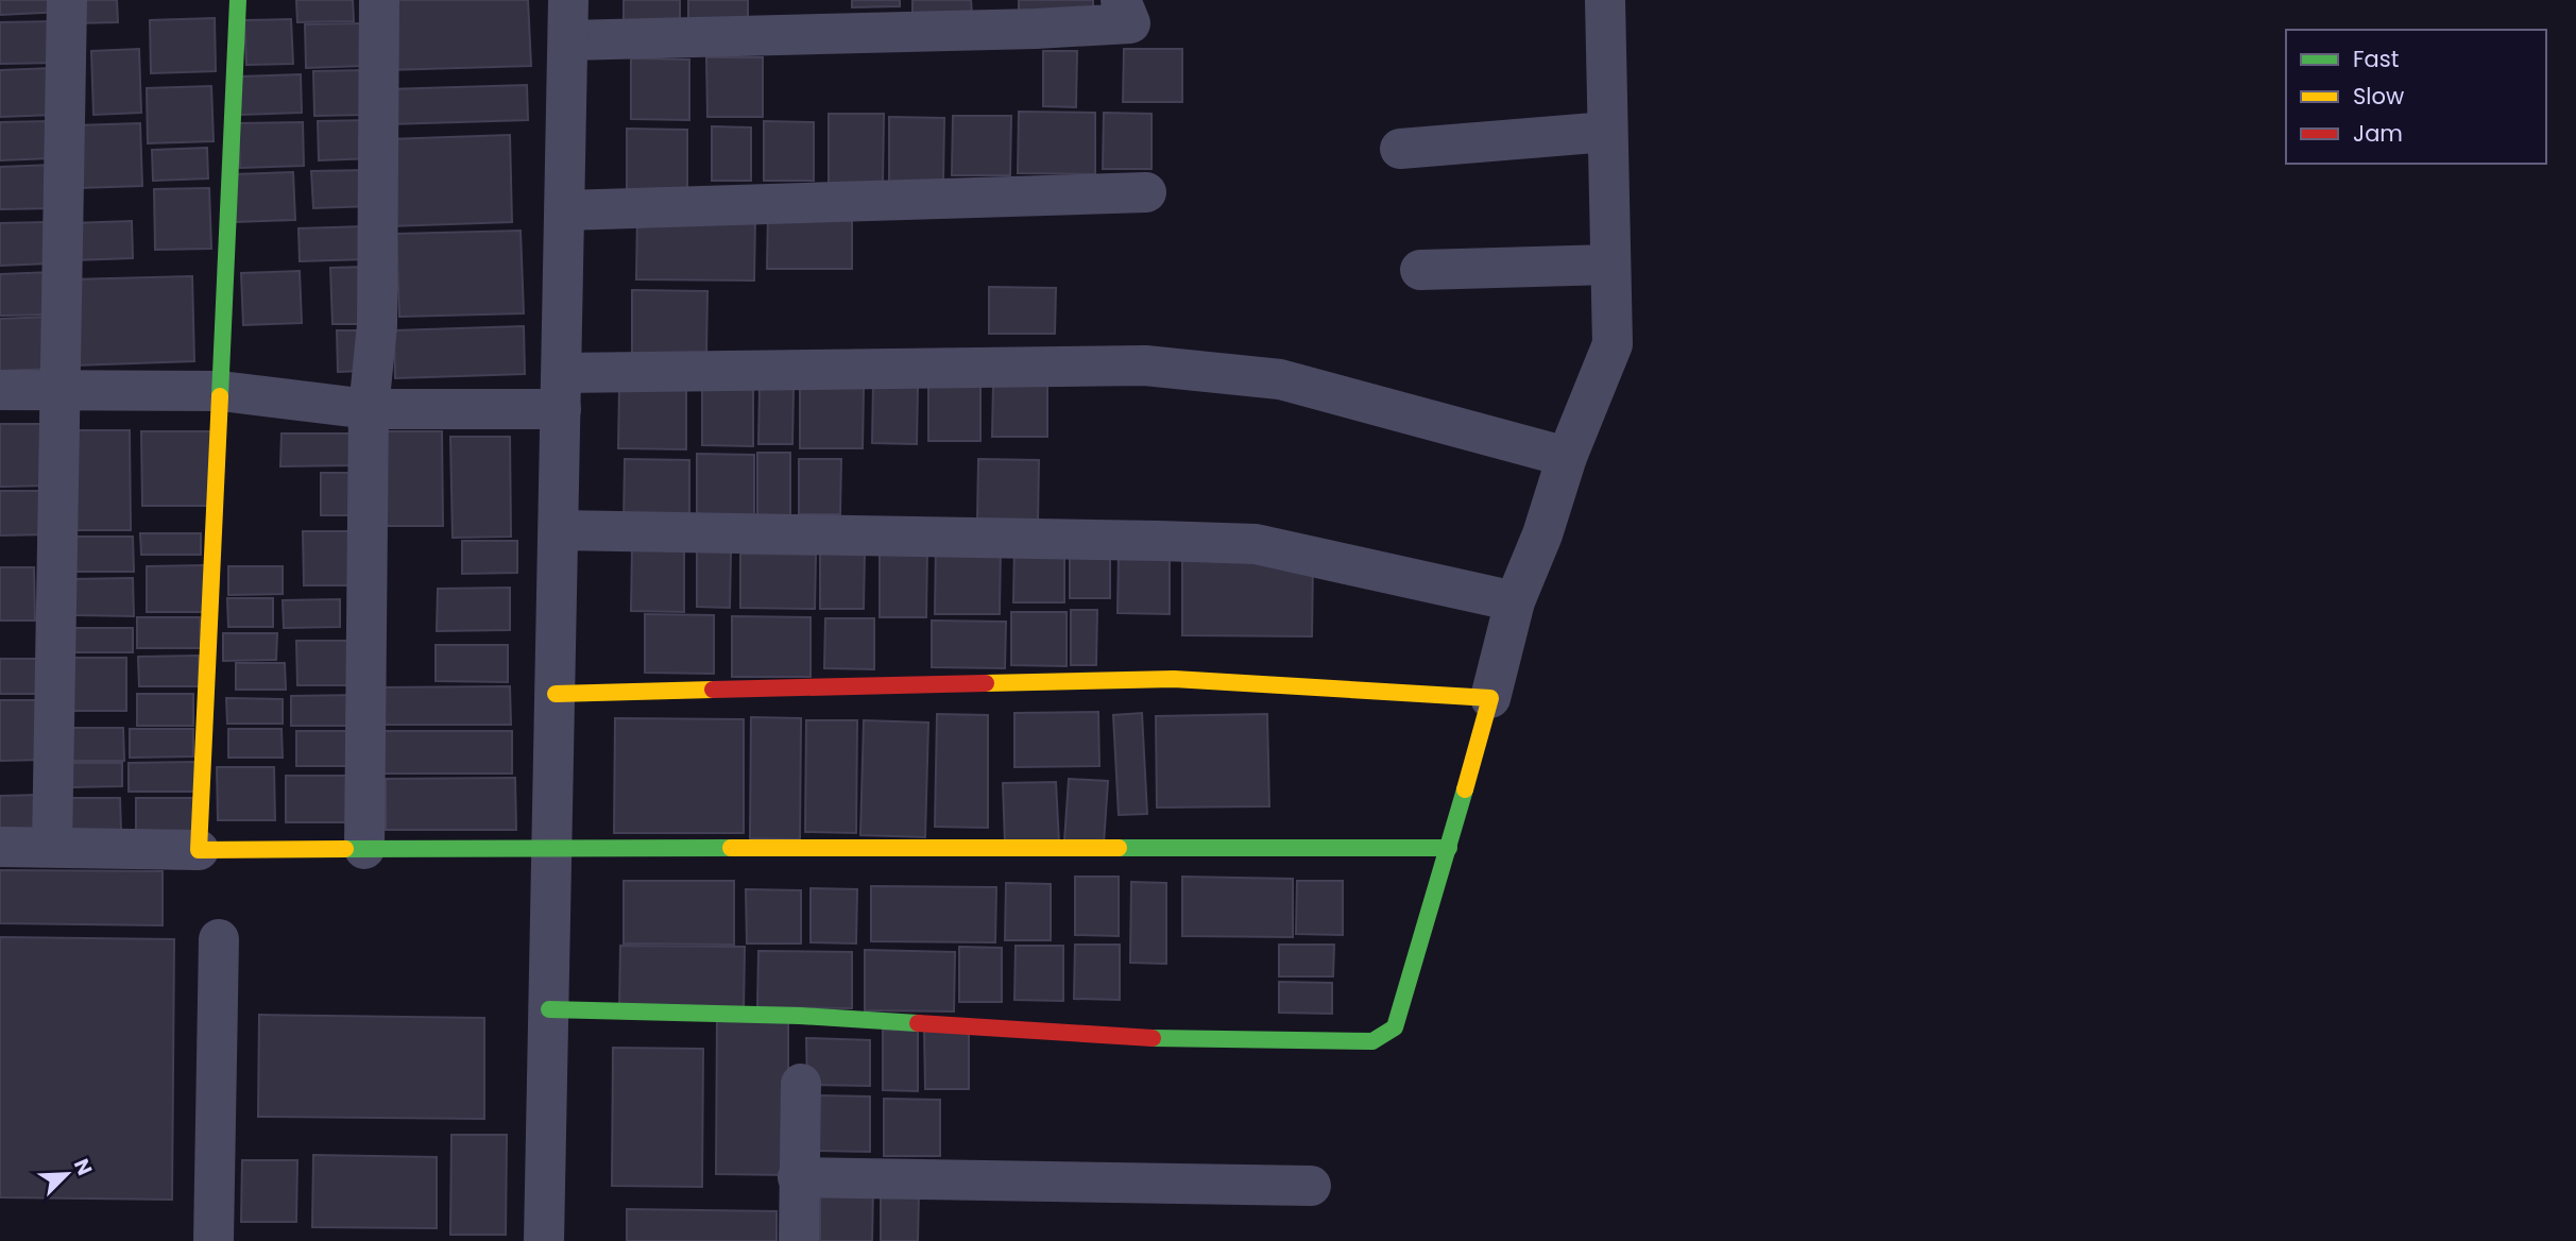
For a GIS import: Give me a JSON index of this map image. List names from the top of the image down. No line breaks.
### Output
{"legend":["Fast","Slow","Jam"],"north":"top right"}
